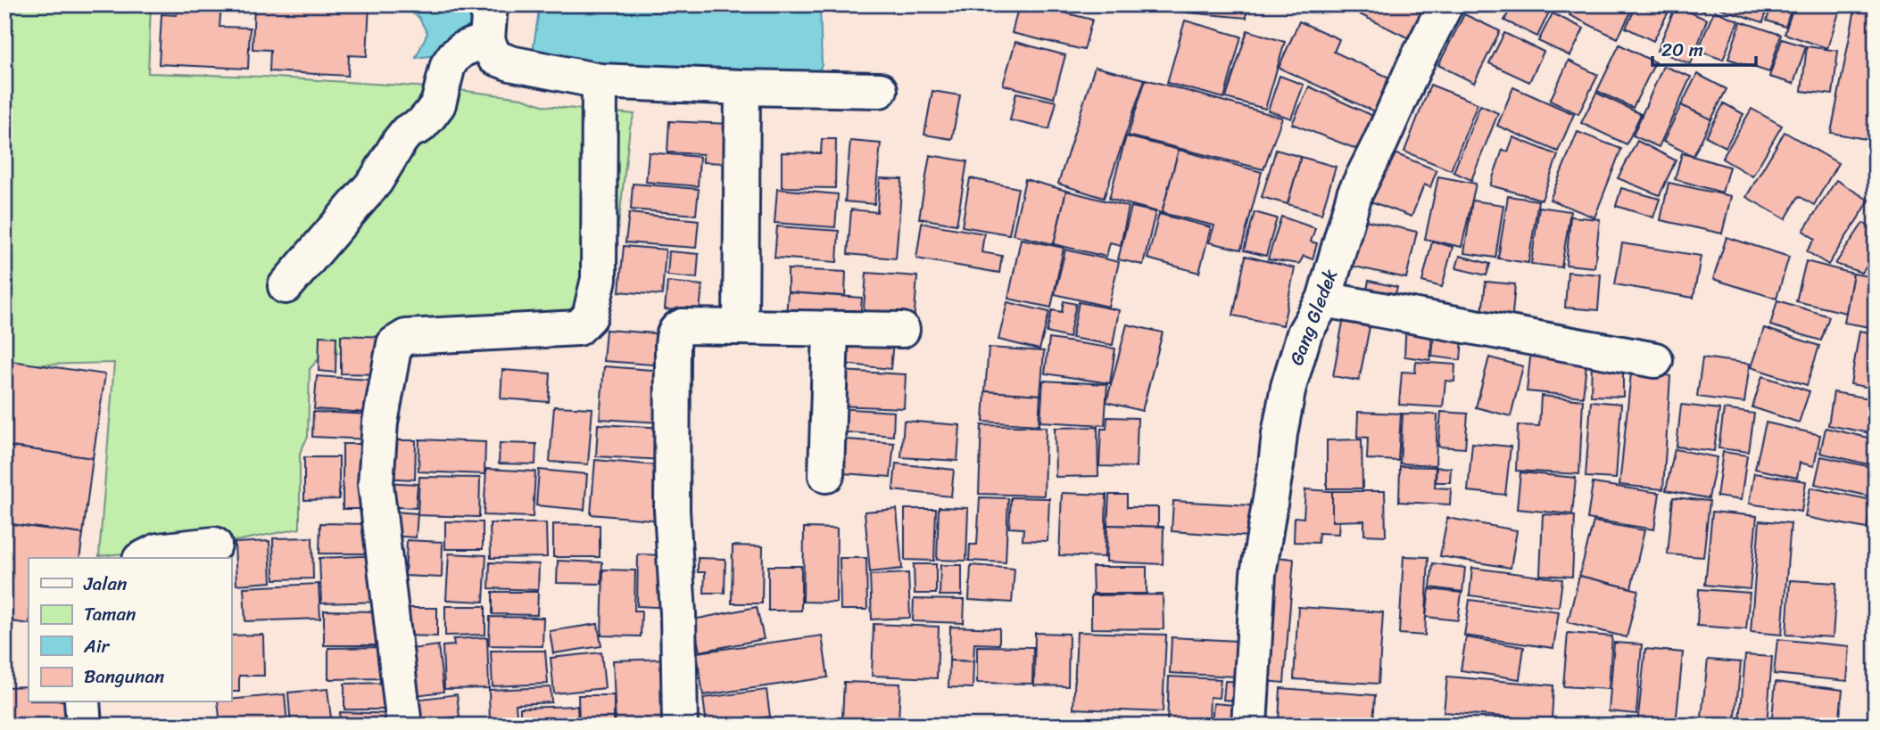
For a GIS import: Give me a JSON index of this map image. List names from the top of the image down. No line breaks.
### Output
{"streets":{"street":["Gang Gledek"]},"legend":["Jalan","Taman","Air","Bangunan"],"scale_bar":"20 m"}
